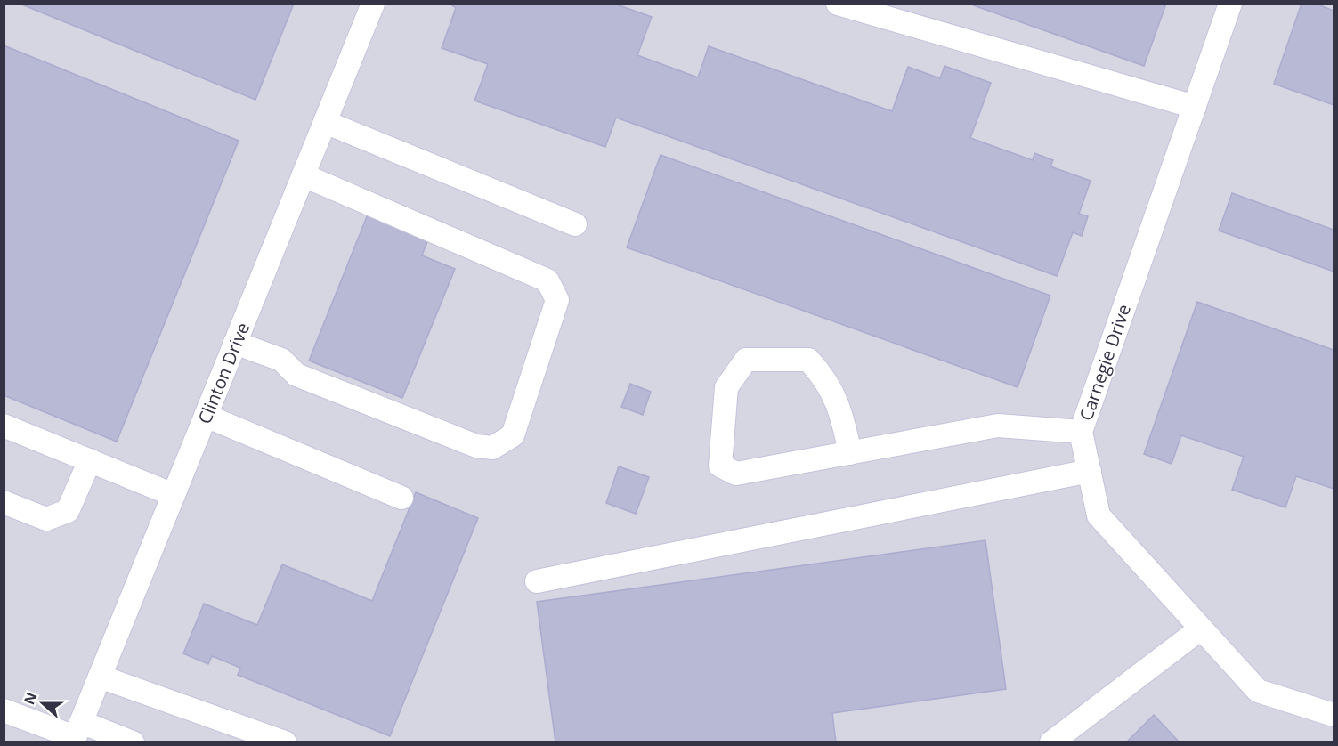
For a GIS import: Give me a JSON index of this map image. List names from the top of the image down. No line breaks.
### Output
{"streets":{"street":["Carnegie Drive","Clinton Drive"]},"north":"left"}
